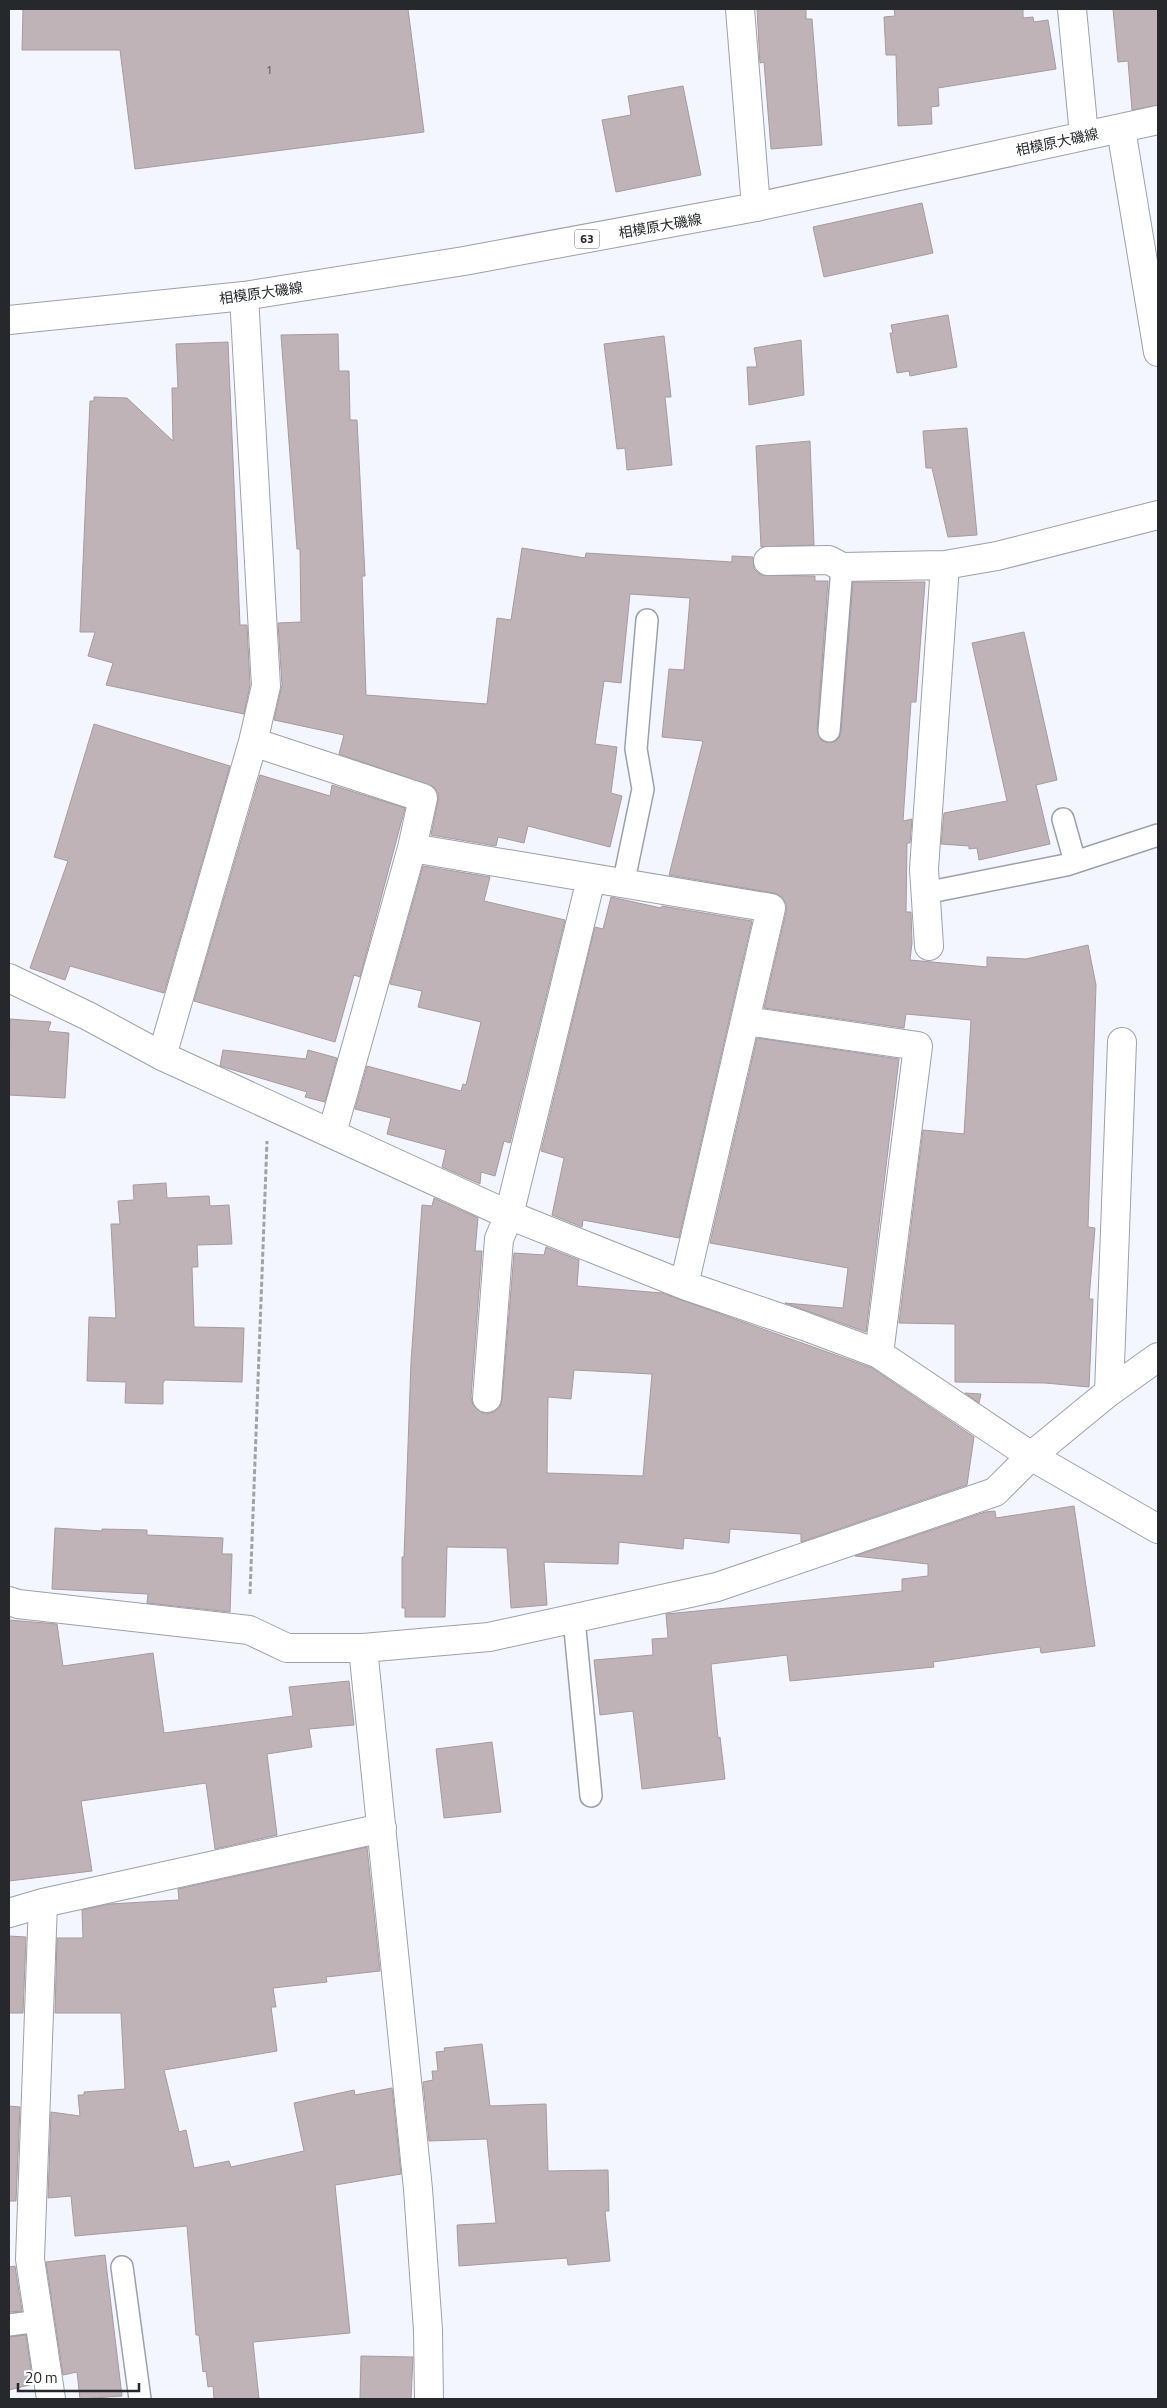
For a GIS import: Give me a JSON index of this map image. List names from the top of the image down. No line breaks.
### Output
{"streets":{"street":["相模原大磯線","63"]},"house_numbers":["1"],"scale_bar":"20 m"}
